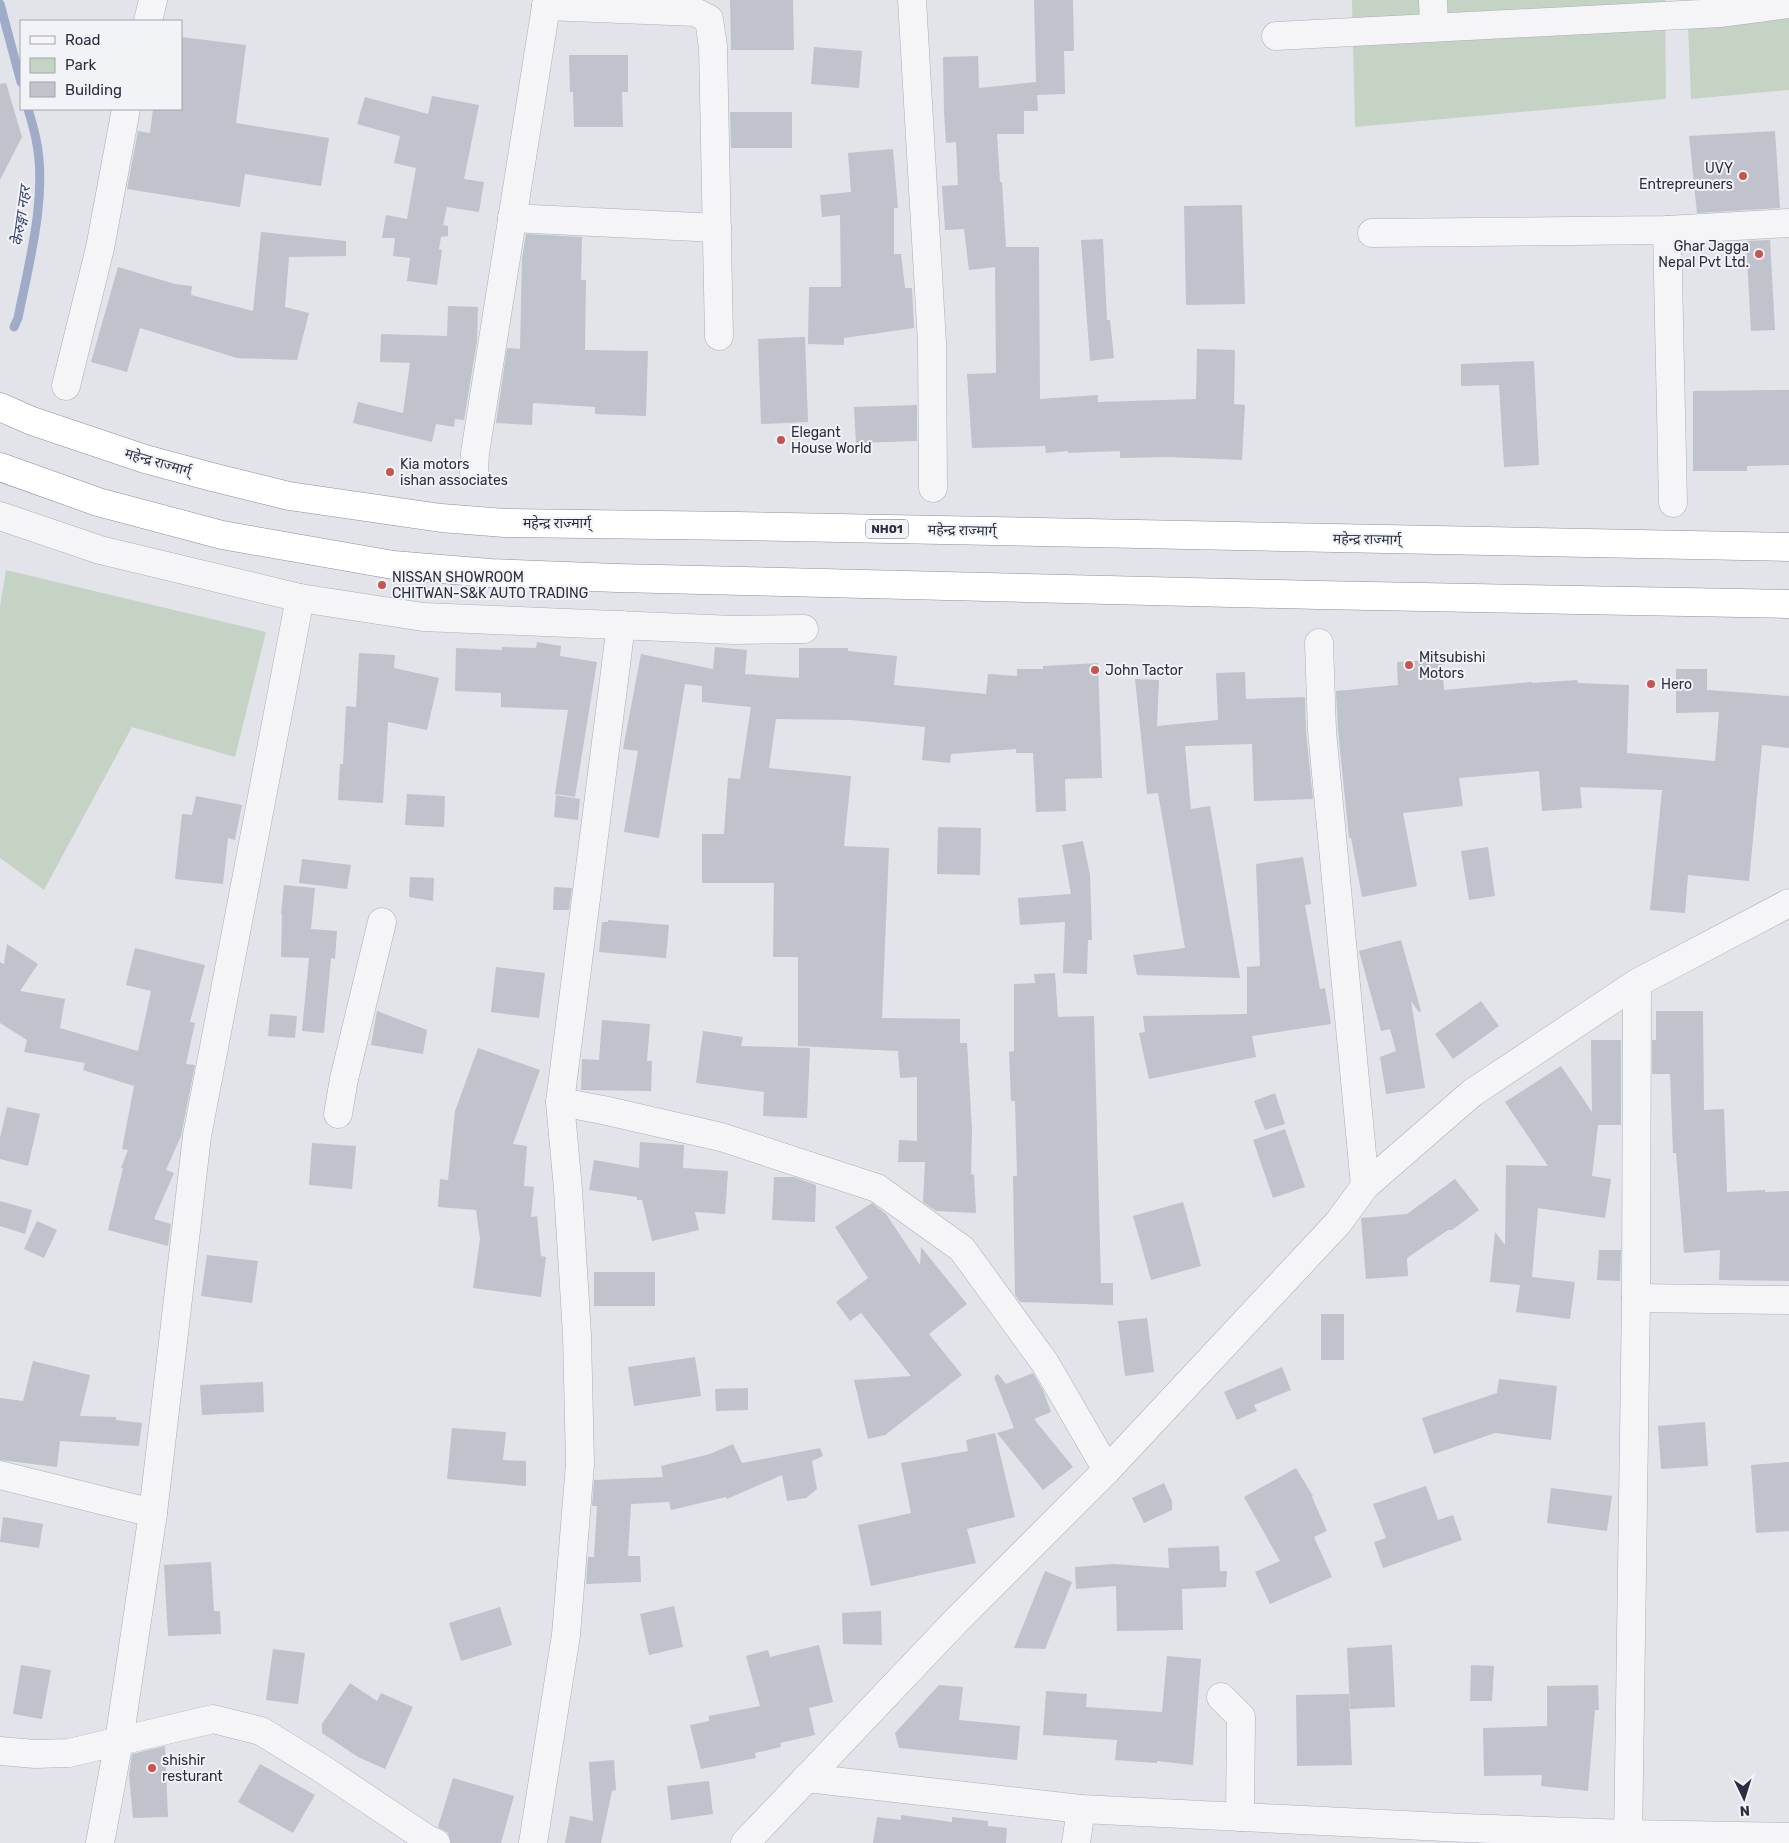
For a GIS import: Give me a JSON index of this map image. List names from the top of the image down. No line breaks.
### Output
{"streets":{"highway":["महेन्द्र राज्मार्ग्","NH01"]},"water":["केेरुङ्गा नहर"],"places":["UVY Entrepreuners","Ghar Jagga Nepal Pvt Ltd.","Elegant House World","Kia motors ishan associates","NISSAN SHOWROOM CHITWAN-S&K AUTO TRADING","Mitsubishi Motors","John Tactor","Hero","shishir resturant"],"legend":["Road","Park","Building"],"north":"bottom"}
